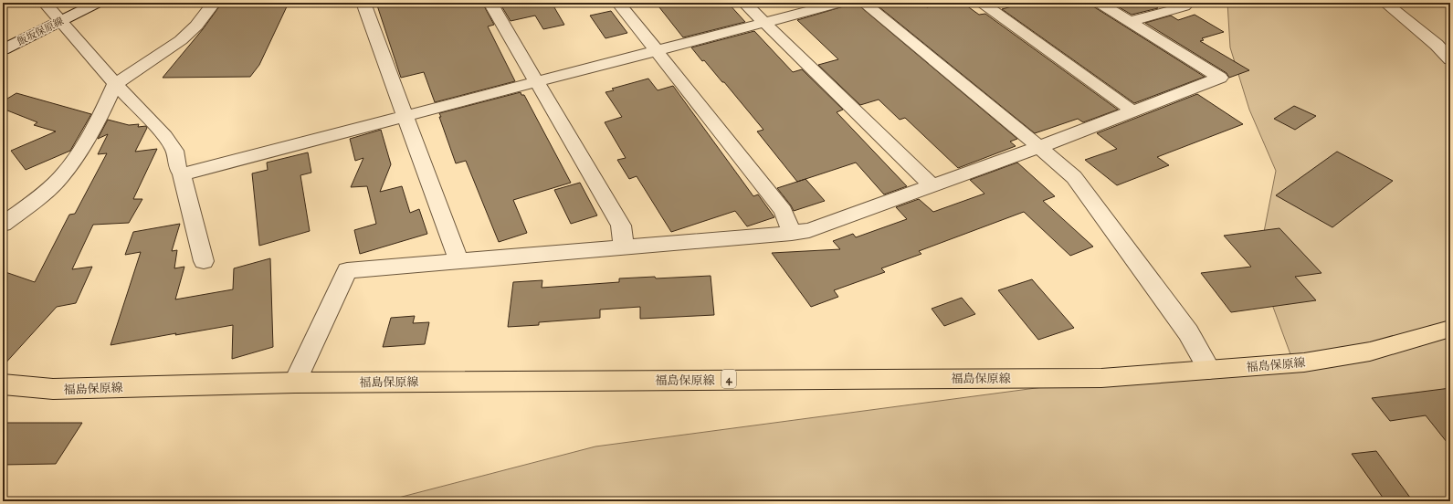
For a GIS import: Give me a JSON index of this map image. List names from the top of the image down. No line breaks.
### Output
{"streets":{"main road":["福島保原線","4"],"street":["飯坂保原線"]}}
